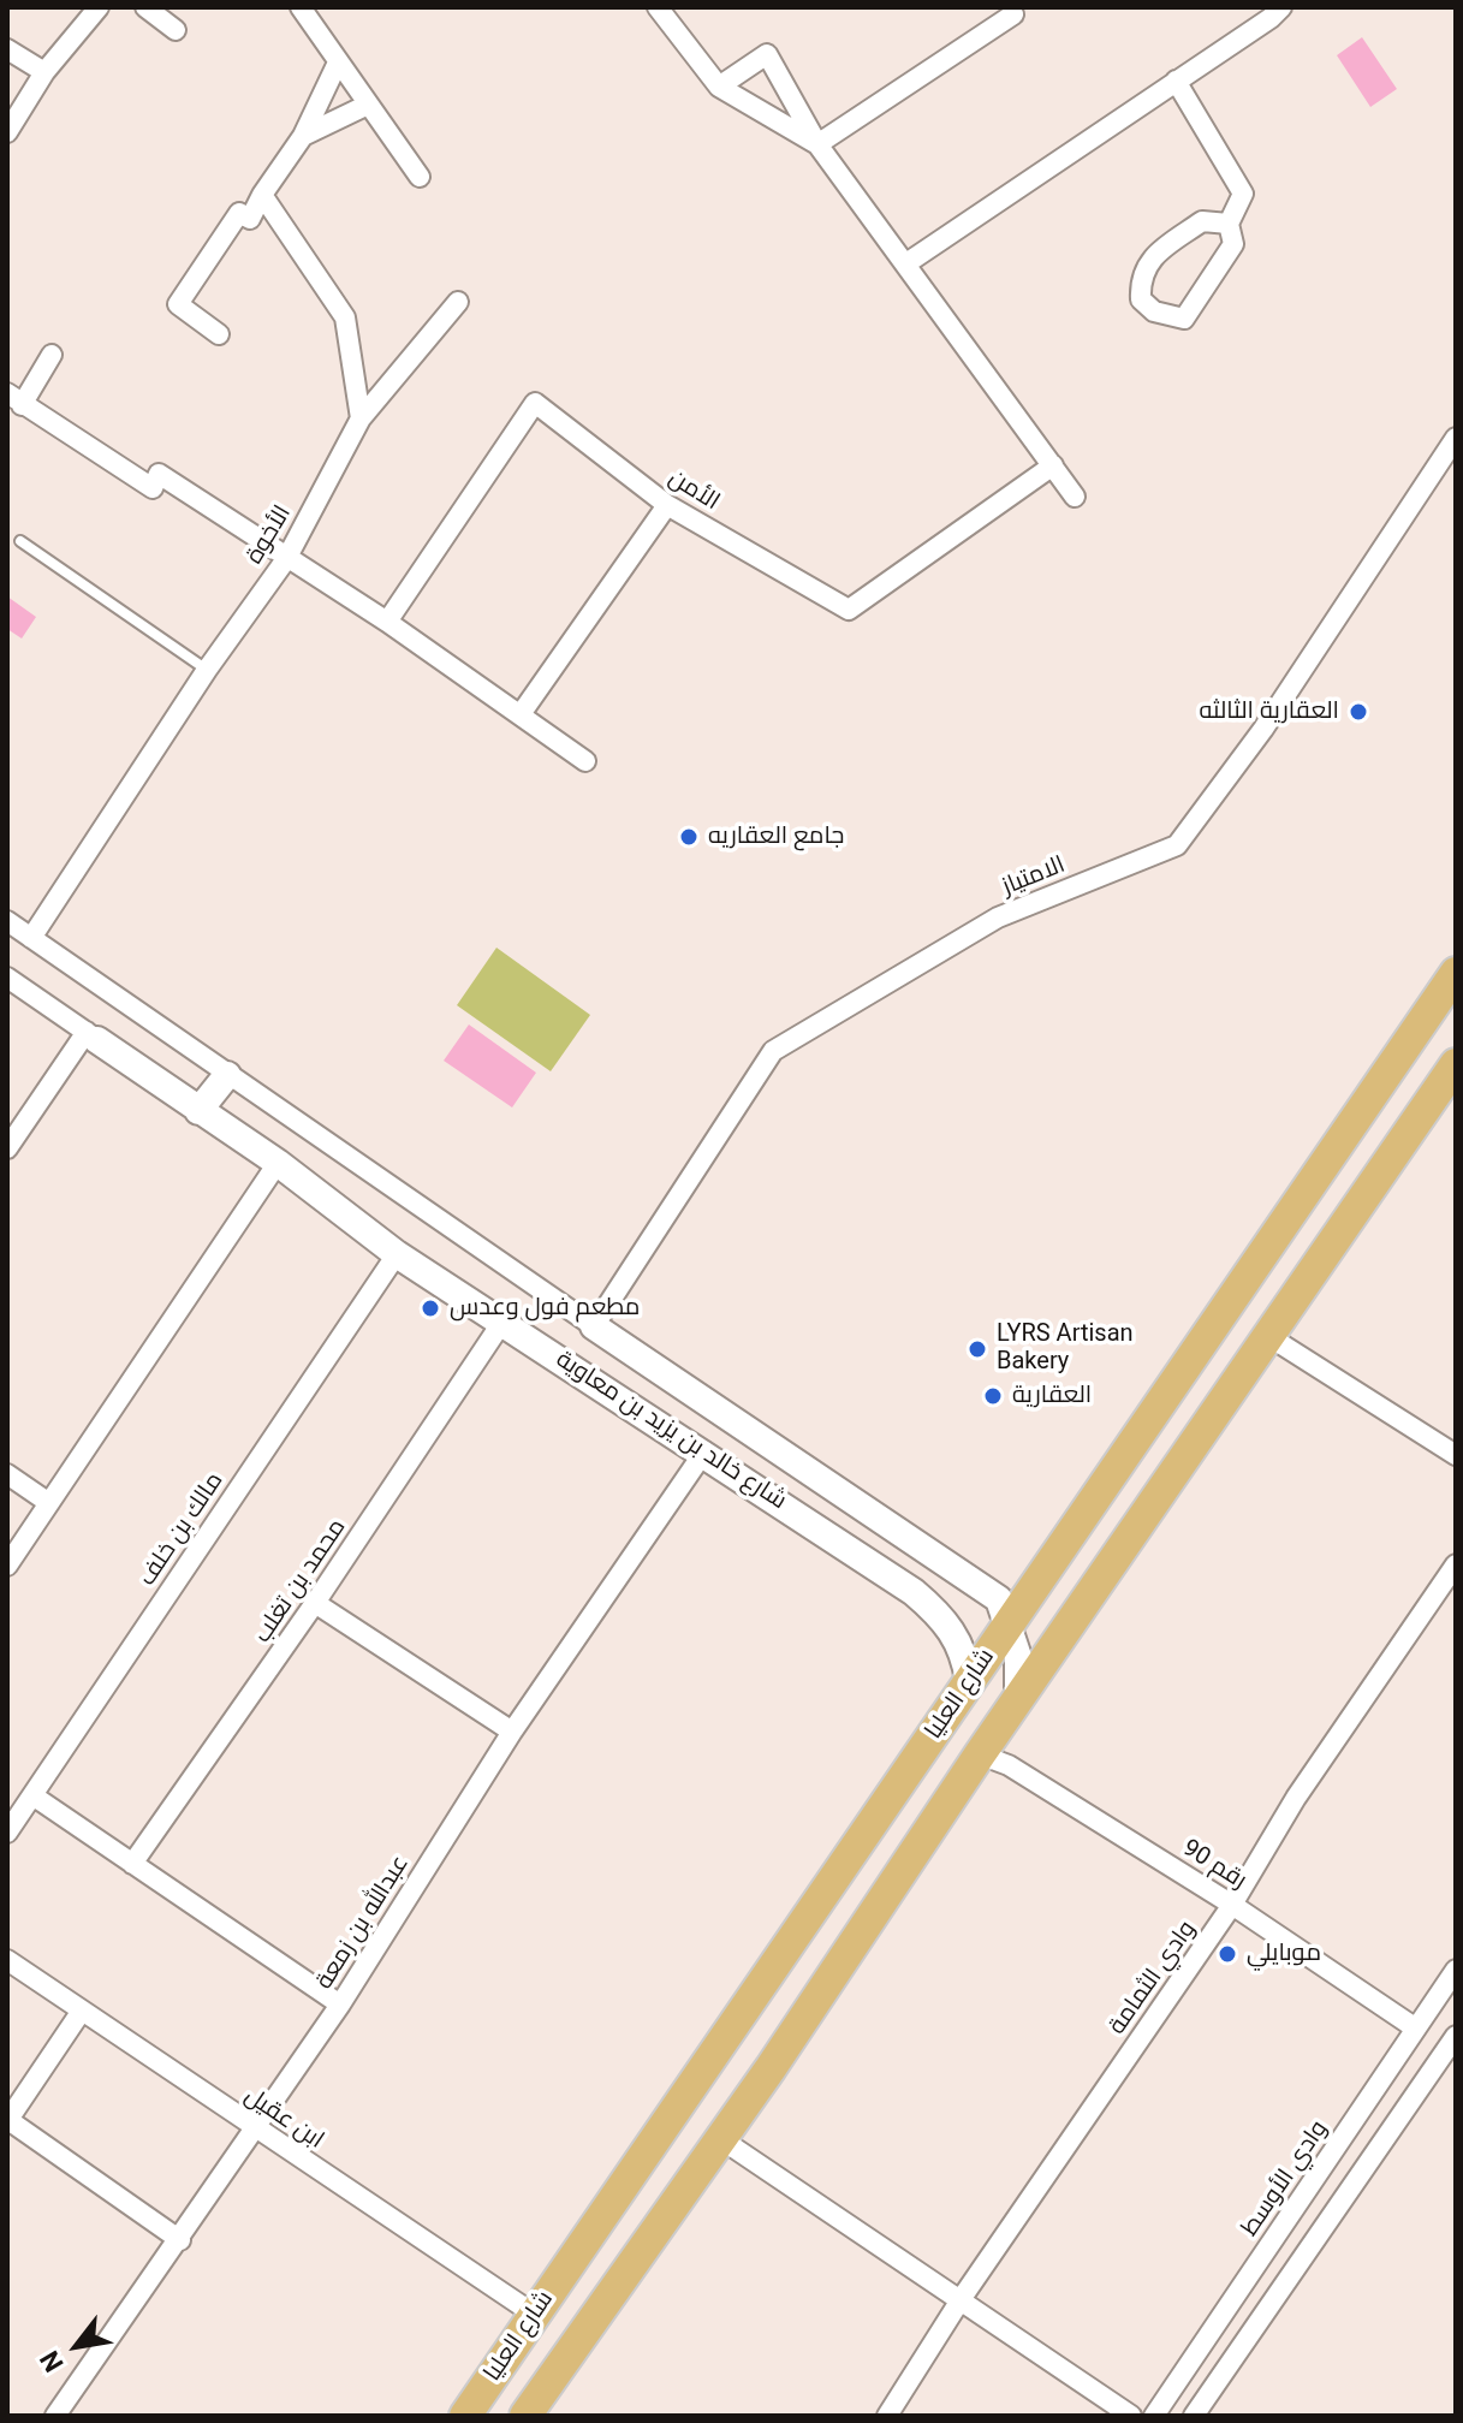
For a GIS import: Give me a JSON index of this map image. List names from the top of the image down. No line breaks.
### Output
{"streets":{"main road":["شارع خالد بن يزيد بن معاوية","شارع العليا"],"street":["الأمن","الأخوة","الامتياز","مالك بن خلف","محمد بن تغلب","رقم 90","عبدالله بن زمعة","وادي الثمامة","ابن عقيل","وادي الأوسط"]},"crossings":[["الأخوة","شارع خالد بن يزيد بن معاوية"],["الامتياز","شارع خالد بن يزيد بن معاوية"],["شارع خالد بن يزيد بن معاوية","مالك بن خلف"],["شارع خالد بن يزيد بن معاوية","محمد بن تغلب"],["شارع خالد بن يزيد بن معاوية","شارع العليا"],["شارع خالد بن يزيد بن معاوية","عبدالله بن زمعة"],["شارع العليا","رقم 90"],["شارع العليا","ابن عقيل"],["رقم 90","وادي الثمامة"],["رقم 90","وادي الأوسط"],["عبدالله بن زمعة","ابن عقيل"]],"places":["العقارية الثالثه","جامع العقاريه","مطعم فول وعدس","LYRS Artisan Bakery","العقارية","موبايلي"],"north":"bottom left"}
